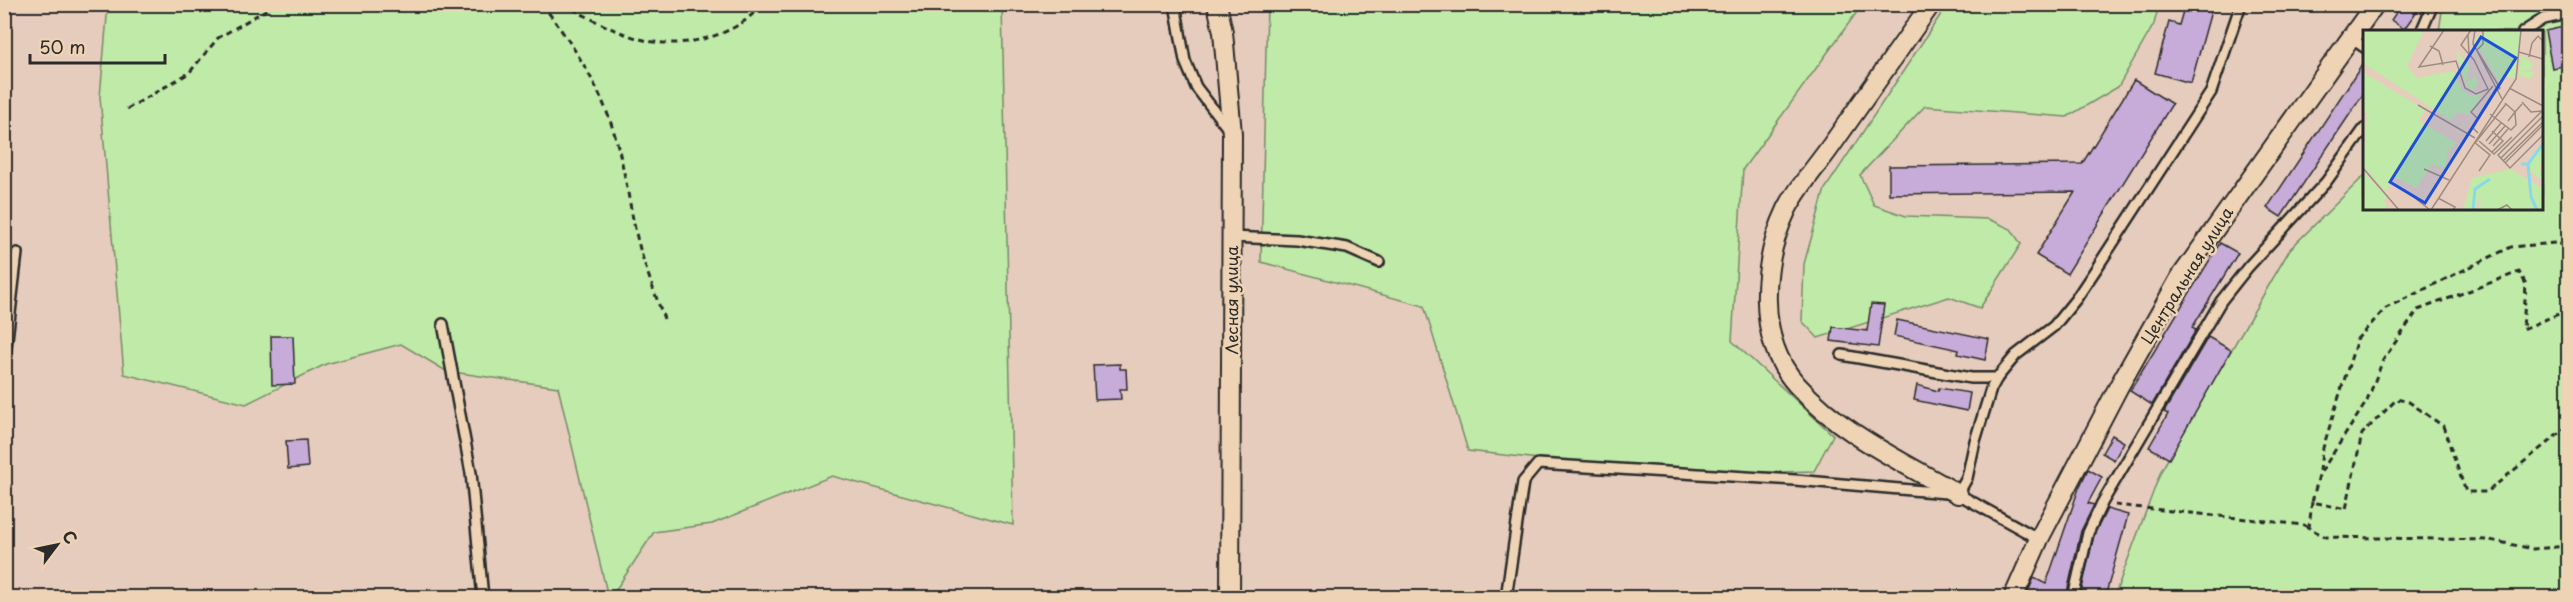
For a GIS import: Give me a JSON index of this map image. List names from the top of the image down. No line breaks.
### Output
{"streets":{"street":["Центральная улица","Лесная улица"]},"scale_bar":"50 m","north":"top right"}
